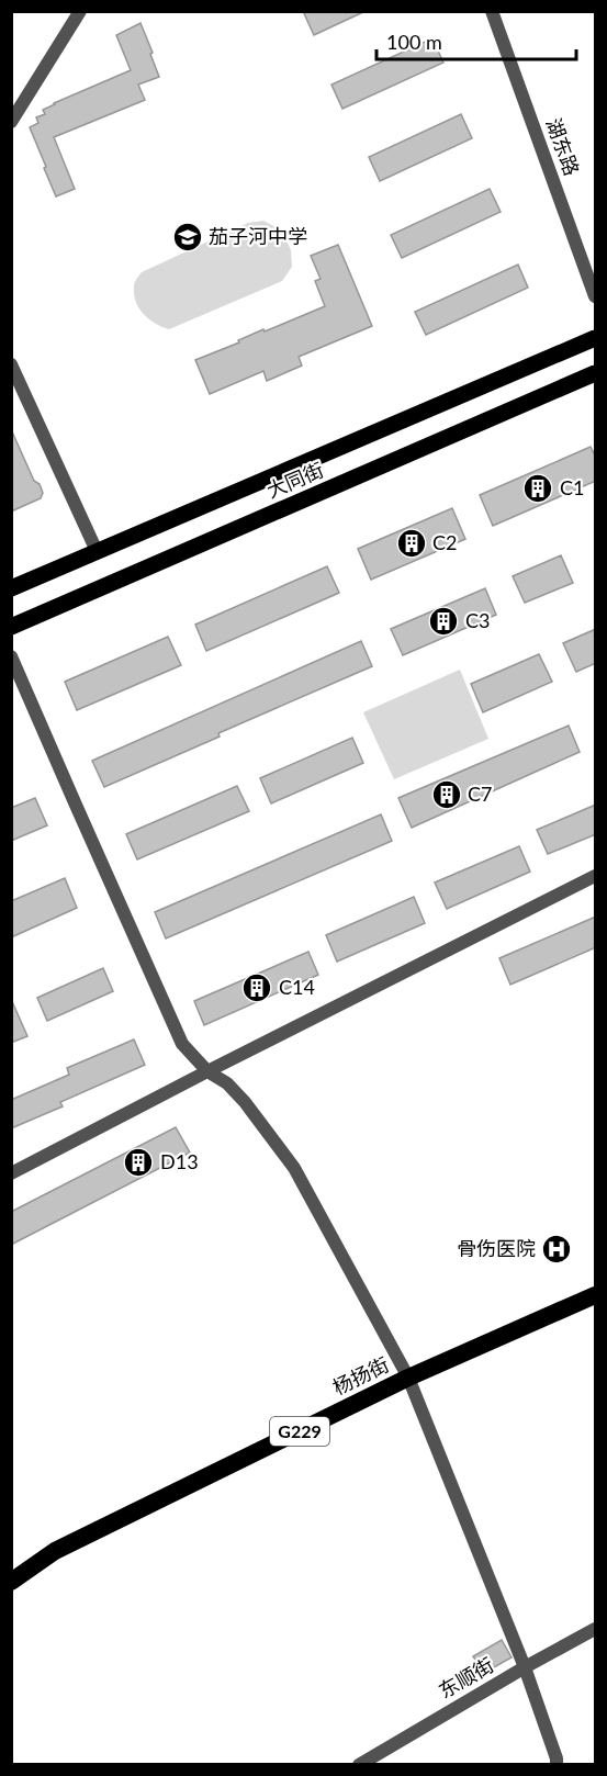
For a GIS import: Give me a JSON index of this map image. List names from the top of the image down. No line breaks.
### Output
{"streets":{"highway":["杨扬街","G229"],"main road":["大同街"],"street":["湖东路","东顺街"]},"places":{"school or university":["茄子河中学"],"building":["C1","C2","C3","C7","C14","D13"],"hospital":["骨伤医院"]},"scale_bar":"100 m"}
